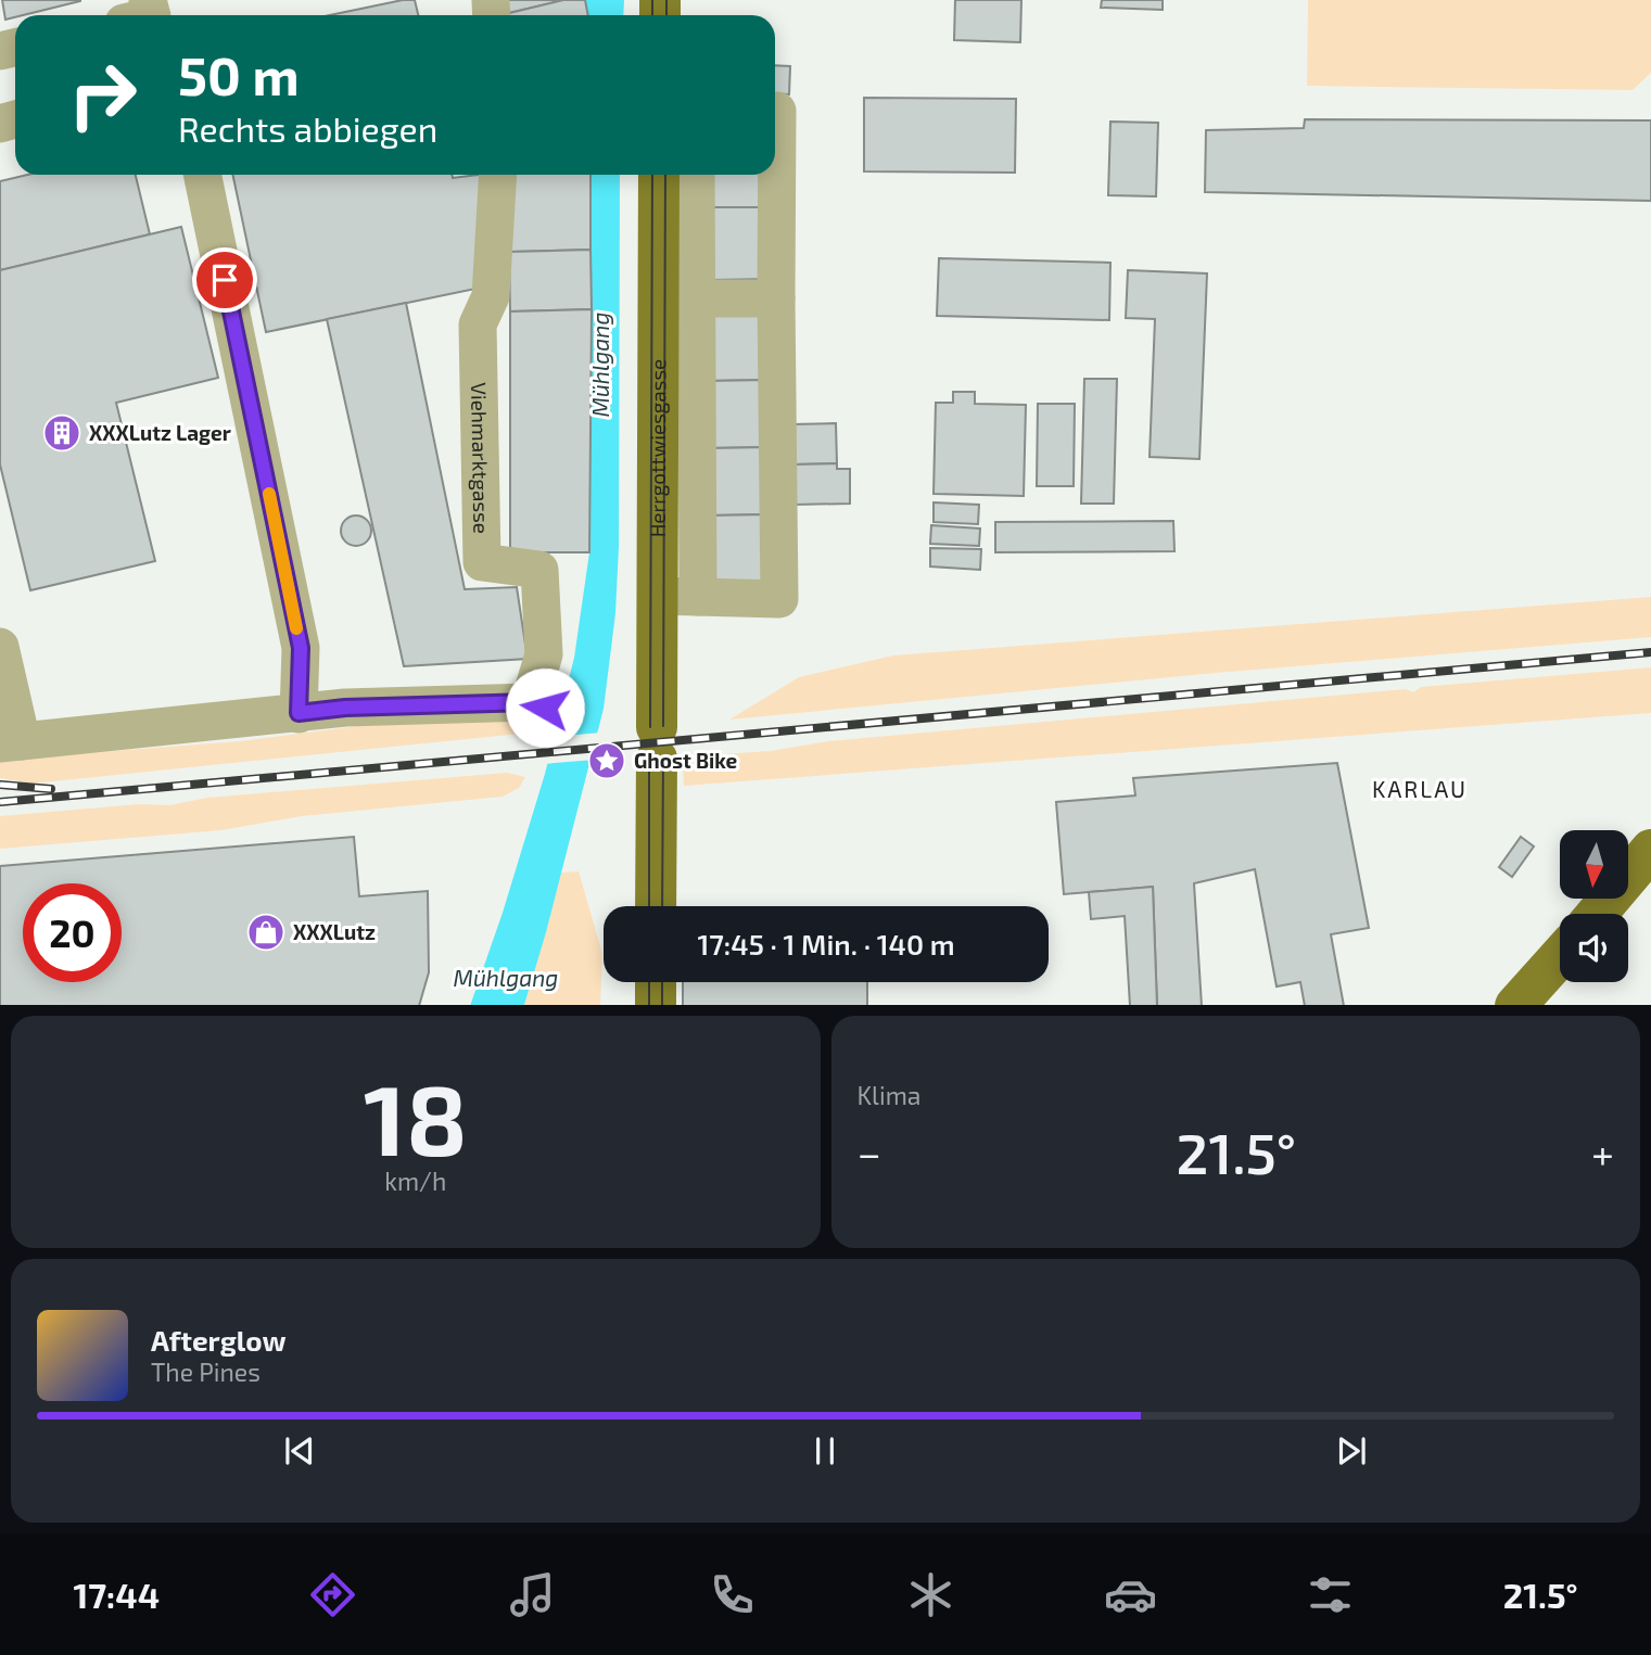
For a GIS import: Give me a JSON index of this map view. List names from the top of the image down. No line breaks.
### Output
{"streets":{"main road":["Herrgottwiesgasse"],"lane":["Viehmarktgasse"]},"districts":["KARLAU"],"water":["Mühlgang"],"places":{"building":["XXXLutz Lager"],"place":["Ghost Bike"],"shop":["XXXLutz"]},"north":"bottom","page":{"turn":["50 m","Rechts abbiegen"],"limit":"20","trip":"17:45 · 1 Min. · 140 m","tile":[["18","km/h"],"Klima"],"heat":["−","21.5°","+"],"song":["Afterglow","The Pines"],"tabs":["17:44","21.5°"]}}
